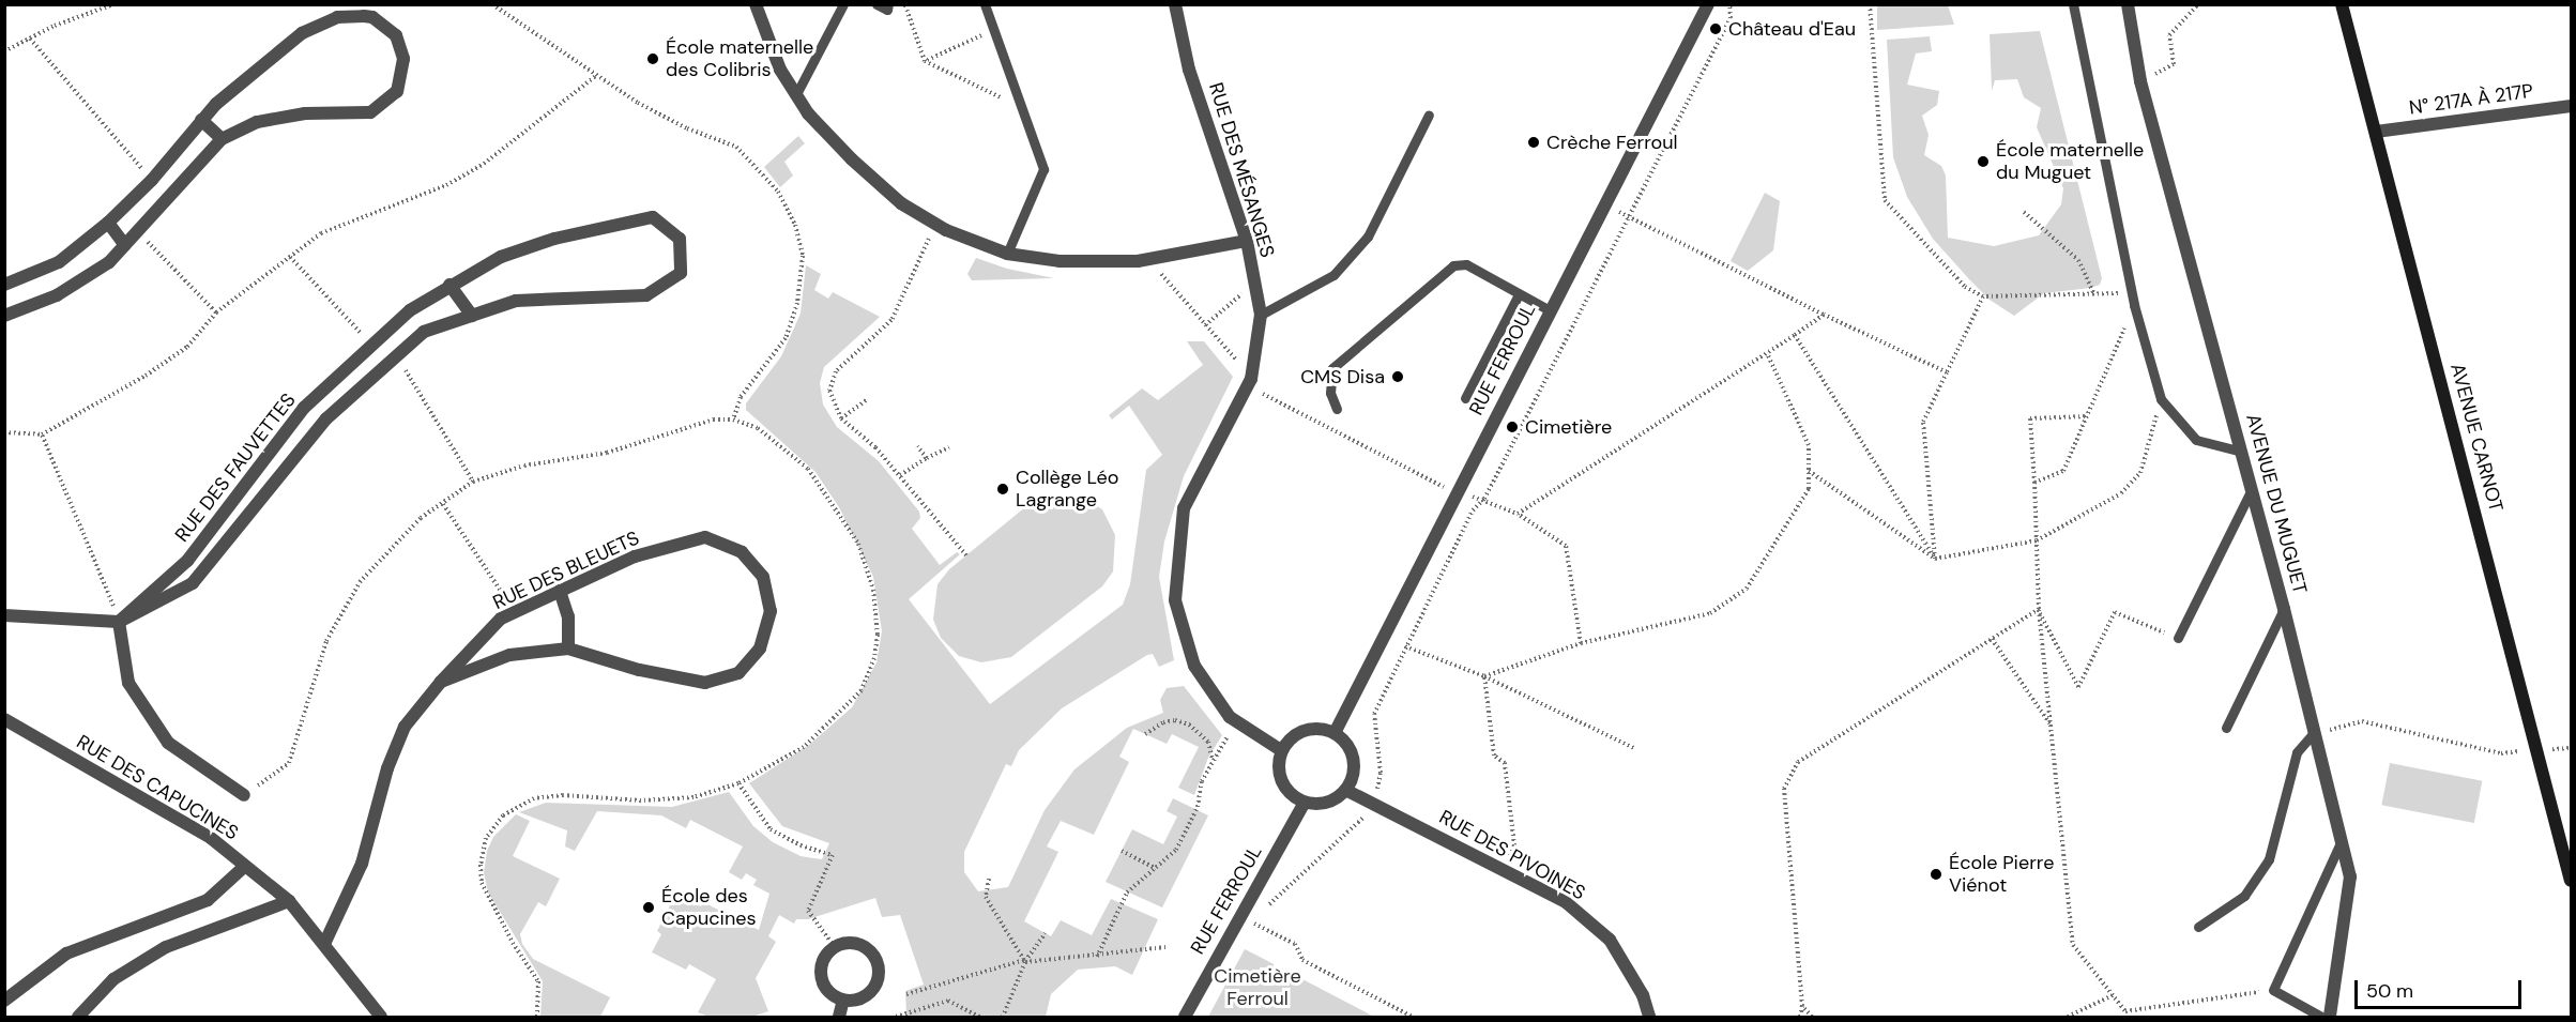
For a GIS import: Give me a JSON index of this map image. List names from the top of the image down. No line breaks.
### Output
{"streets":{"main road":["AVENUE CARNOT"],"street":["N° 217A À 217P","RUE DES MÉSANGES","RUE FERROUL","RUE DES FAUVETTES","AVENUE DU MUGUET","RUE DES BLEUETS","RUE DES CAPUCINES","RUE DES PIVOINES"]},"crossings":[["N° 217A À 217P","AVENUE CARNOT"],["RUE DES MÉSANGES","RUE FERROUL"],["RUE DES MÉSANGES","RUE DES PIVOINES"],["RUE FERROUL","RUE DES PIVOINES"],["RUE DES BLEUETS","RUE DES CAPUCINES"]],"parks":["Cimetière Ferroul"],"places":["Château d'Eau","École maternelle des Colibris","Crèche Ferroul","École maternelle du Muguet","CMS Disa","Cimetière","Collège Léo Lagrange","École Pierre Viénot","École des Capucines"],"scale_bar":"50 m"}
